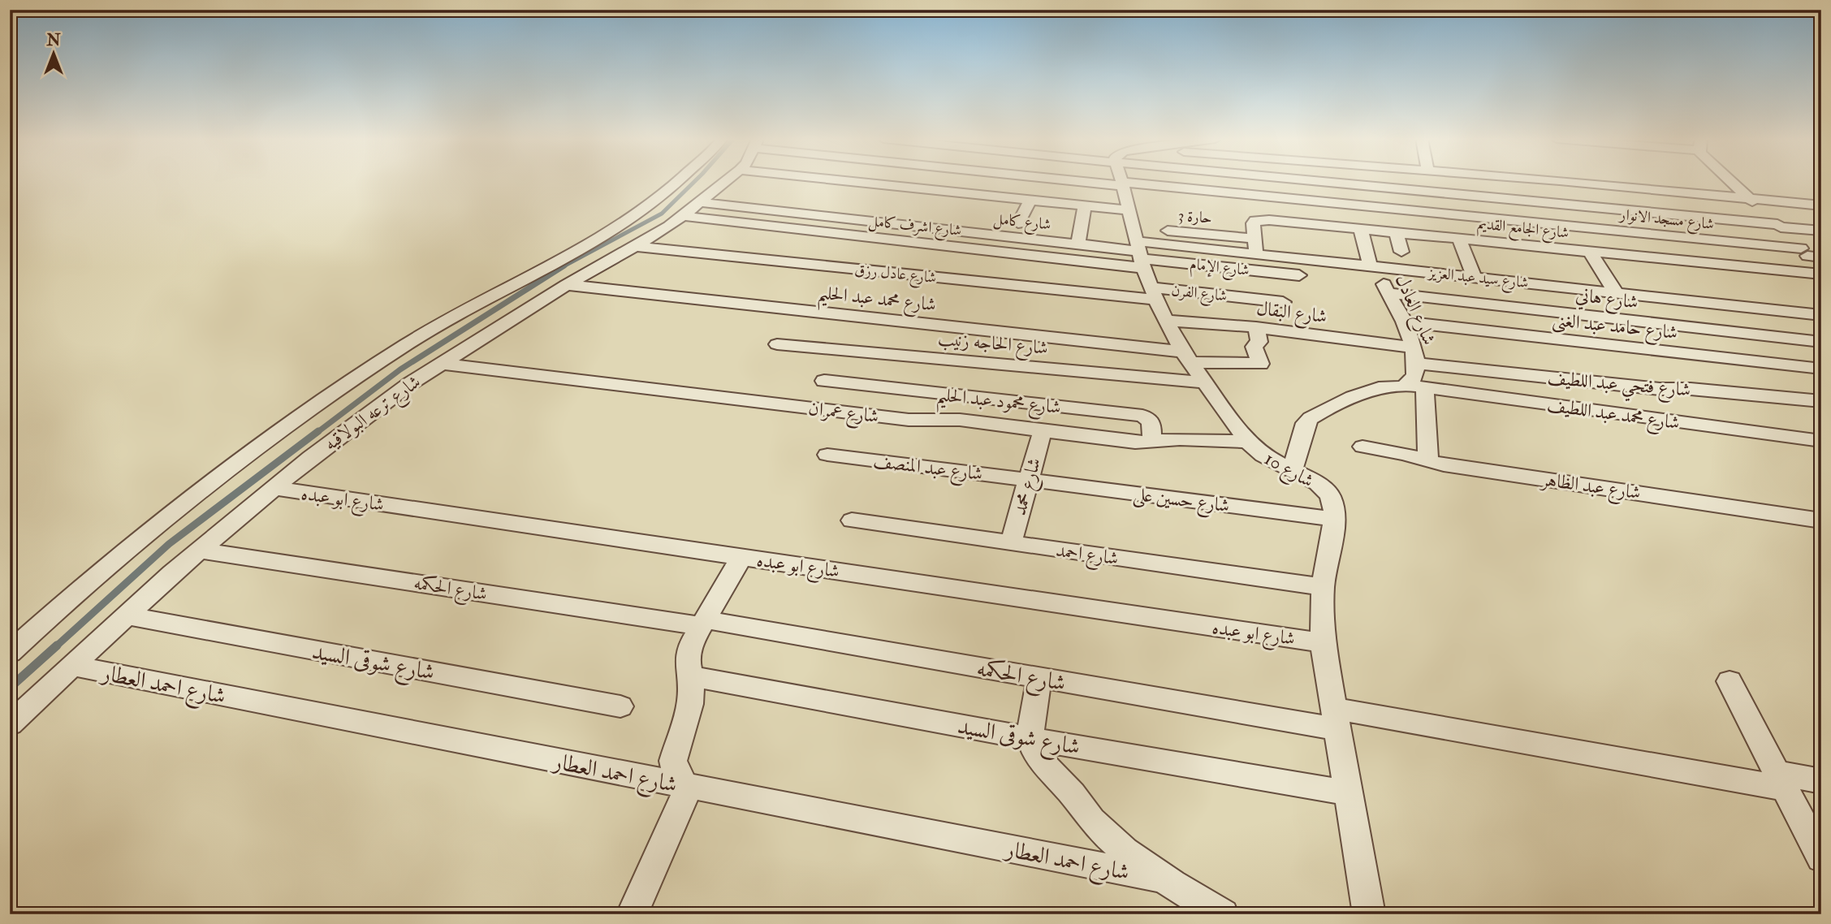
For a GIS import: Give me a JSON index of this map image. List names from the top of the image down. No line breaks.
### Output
{"streets":{"street":["شارع مسجد الانوار","شارع كامل","شارع اشرف كامل","شارع الجامع القديم","شارع الإمام","شارع عادل رزق","شارع سيد عبد العزيز","شارع الفرن","شارع محمد عبد الحليم","شارع هاني","شارع العادل","شارع البقال","شارع حامد عبد الغنى","شارع الحاجه زنيب","شارع فتحي عبد اللطيف","شارع محمود عبد الحليم","شارع عمران","شارع ترعه البولاقيه","شارع محمد عبد اللطيف","شارع عبد المنصف","شارع 10","شارع عبد الظاهر","شارع محمد","شارع ابو عبده","شارع حسين على","شارع احمد","شارع الحكمه","شارع شوقى السيد","شارع احمد العطار"]},"crossings":[["شارع مسجد الانوار","شارع العادل"],["شارع مسجد الانوار","شارع 10"],["شارع كامل","شارع اشرف كامل"],["شارع كامل","شارع الإمام"],["شارع كامل","شارع سيد عبد العزيز"],["شارع كامل","شارع ترعه البولاقيه"],["شارع كامل","شارع 10"],["شارع اشرف كامل","شارع الإمام"],["شارع اشرف كامل","شارع سيد عبد العزيز"],["شارع اشرف كامل","شارع ترعه البولاقيه"],["شارع اشرف كامل","شارع 10"],["شارع الجامع القديم","شارع سيد عبد العزيز"],["شارع الجامع القديم","شارع العادل"],["شارع الإمام","شارع سيد عبد العزيز"],["شارع الإمام","شارع 10"],["شارع عادل رزق","شارع الفرن"],["شارع عادل رزق","شارع ترعه البولاقيه"],["شارع عادل رزق","شارع 10"],["شارع سيد عبد العزيز","شارع العادل"],["شارع سيد عبد العزيز","شارع 10"],["شارع الفرن","شارع 10"],["شارع محمد عبد الحليم","شارع البقال"],["شارع محمد عبد الحليم","شارع ترعه البولاقيه"],["شارع محمد عبد الحليم","شارع 10"],["شارع هاني","شارع العادل"],["شارع العادل","شارع البقال"],["شارع العادل","شارع حامد عبد الغنى"],["شارع العادل","شارع فتحي عبد اللطيف"],["شارع العادل","شارع محمد عبد اللطيف"],["شارع البقال","شارع فتحي عبد اللطيف"],["شارع البقال","شارع 10"],["شارع الحاجه زنيب","شارع 10"],["شارع محمود عبد الحليم","شارع عمران"],["شارع عمران","شارع ترعه البولاقيه"],["شارع عمران","شارع 10"],["شارع عمران","شارع محمد"],["شارع ترعه البولاقيه","شارع ابو عبده"],["شارع ترعه البولاقيه","شارع الحكمه"],["شارع ترعه البولاقيه","شارع شوقى السيد"],["شارع ترعه البولاقيه","شارع احمد العطار"],["شارع عبد المنصف","شارع محمد"],["شارع عبد المنصف","شارع حسين على"],["شارع 10","شارع ابو عبده"],["شارع 10","شارع حسين على"],["شارع 10","شارع احمد"],["شارع 10","شارع الحكمه"],["شارع 10","شارع شوقى السيد"],["شارع محمد","شارع حسين على"],["شارع محمد","شارع احمد"]],"north":"top"}
